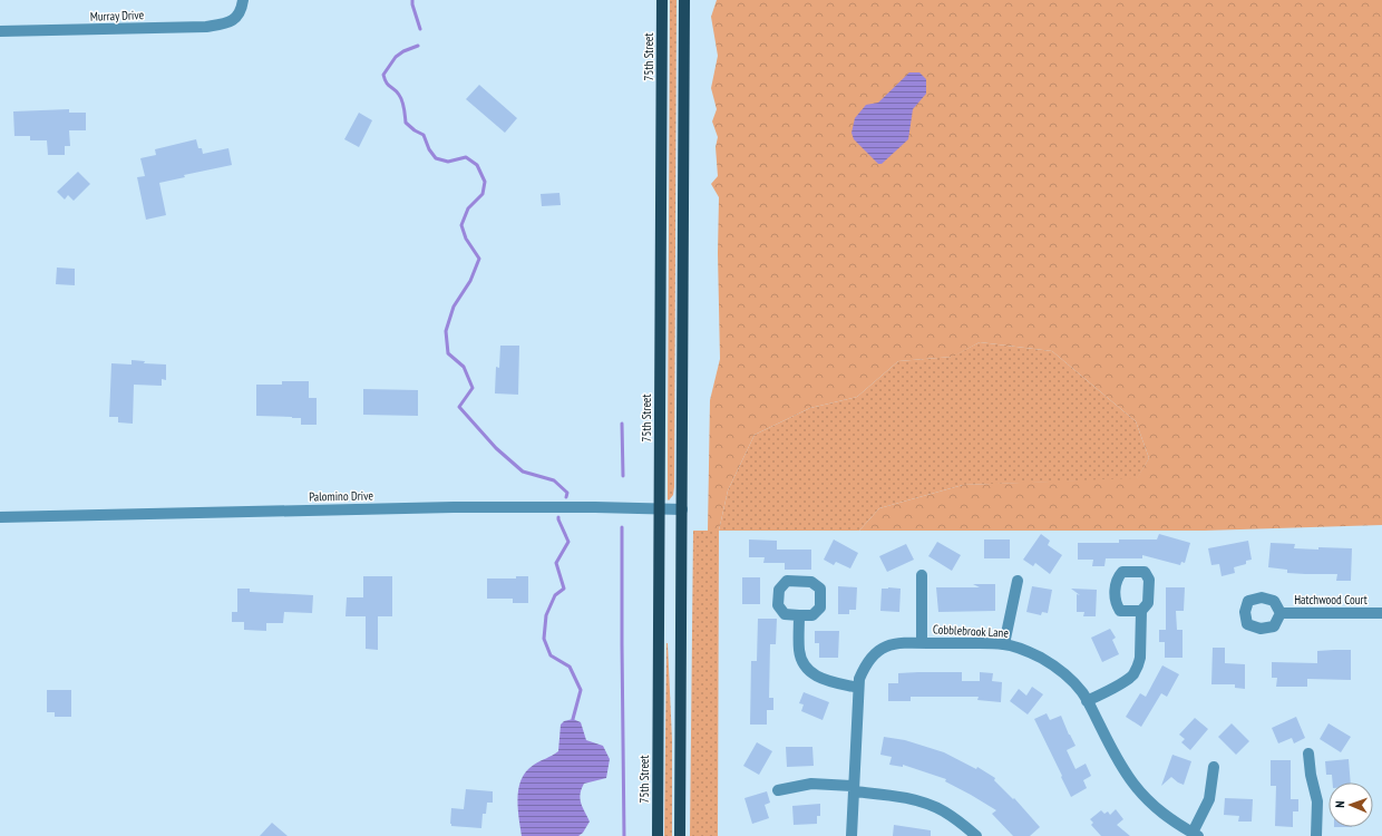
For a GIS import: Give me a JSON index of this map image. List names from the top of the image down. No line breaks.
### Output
{"streets":{"main road":["75th Street"],"street":["Murray Drive","Palomino Drive","Hatchwood Court","Cobblebrook Lane"]},"crossings":[["75th Street","Palomino Drive"]],"north":"left"}
